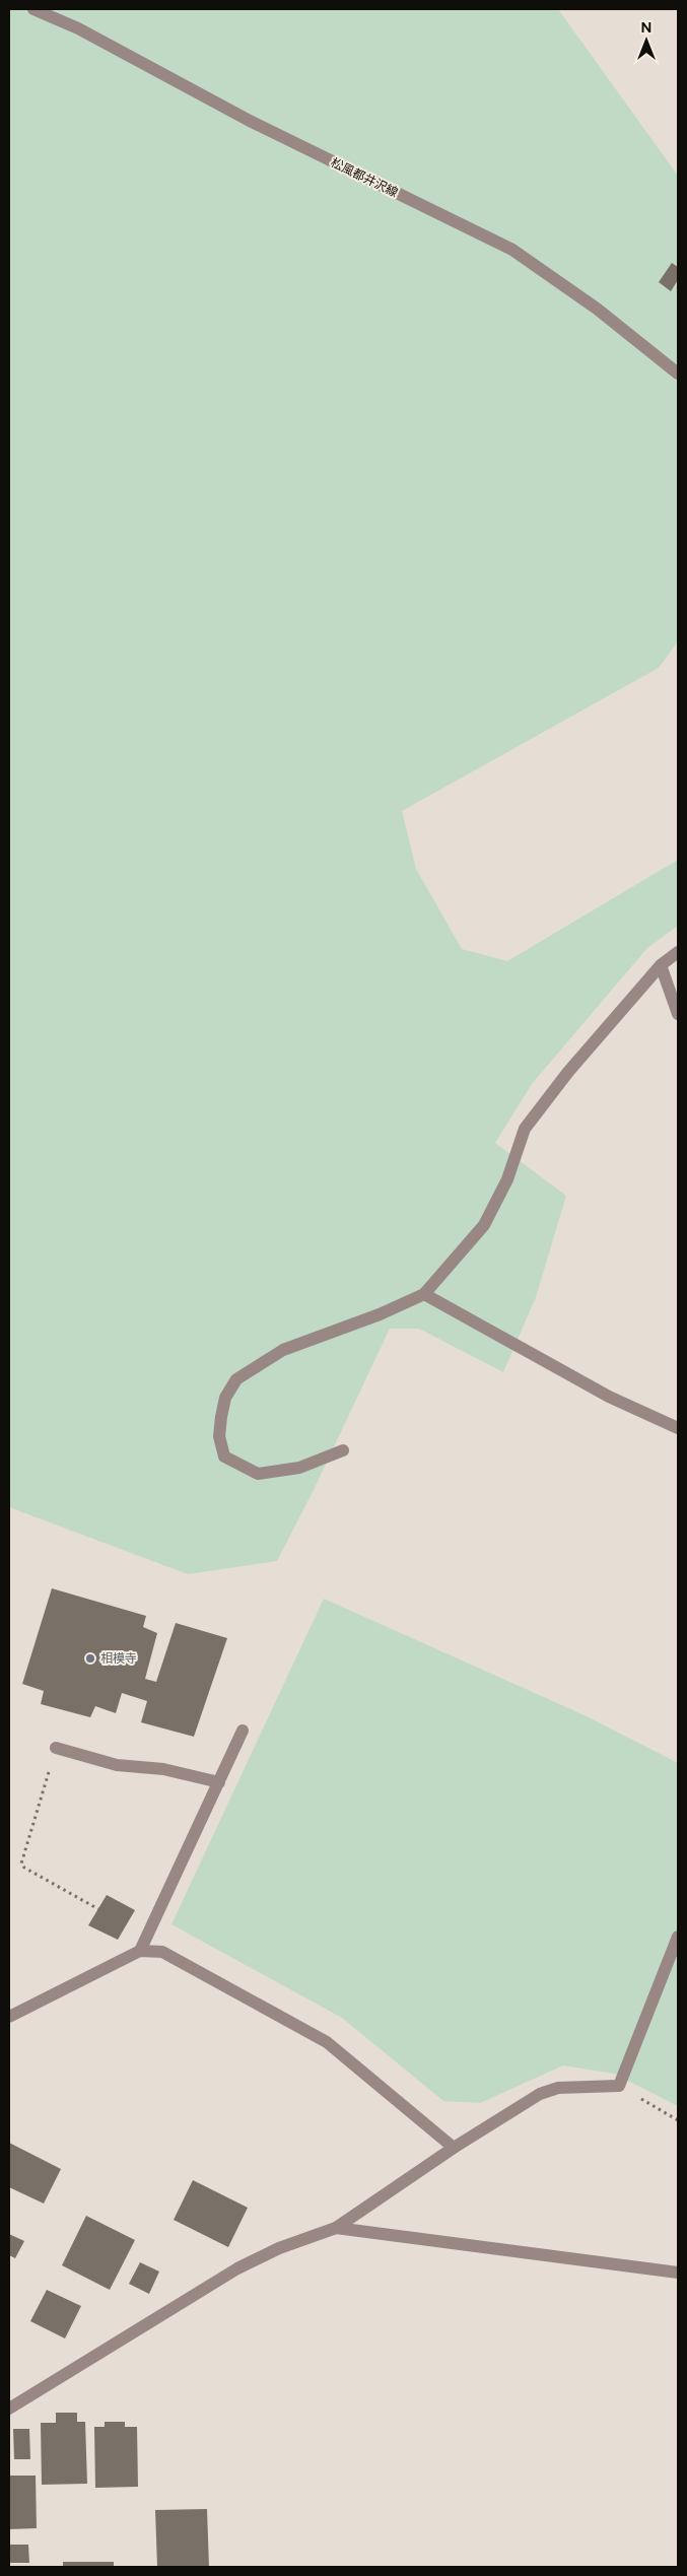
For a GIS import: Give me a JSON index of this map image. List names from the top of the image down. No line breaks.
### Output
{"streets":{"street":["松風都井沢線"]},"places":["相模寺"],"north":"top"}
